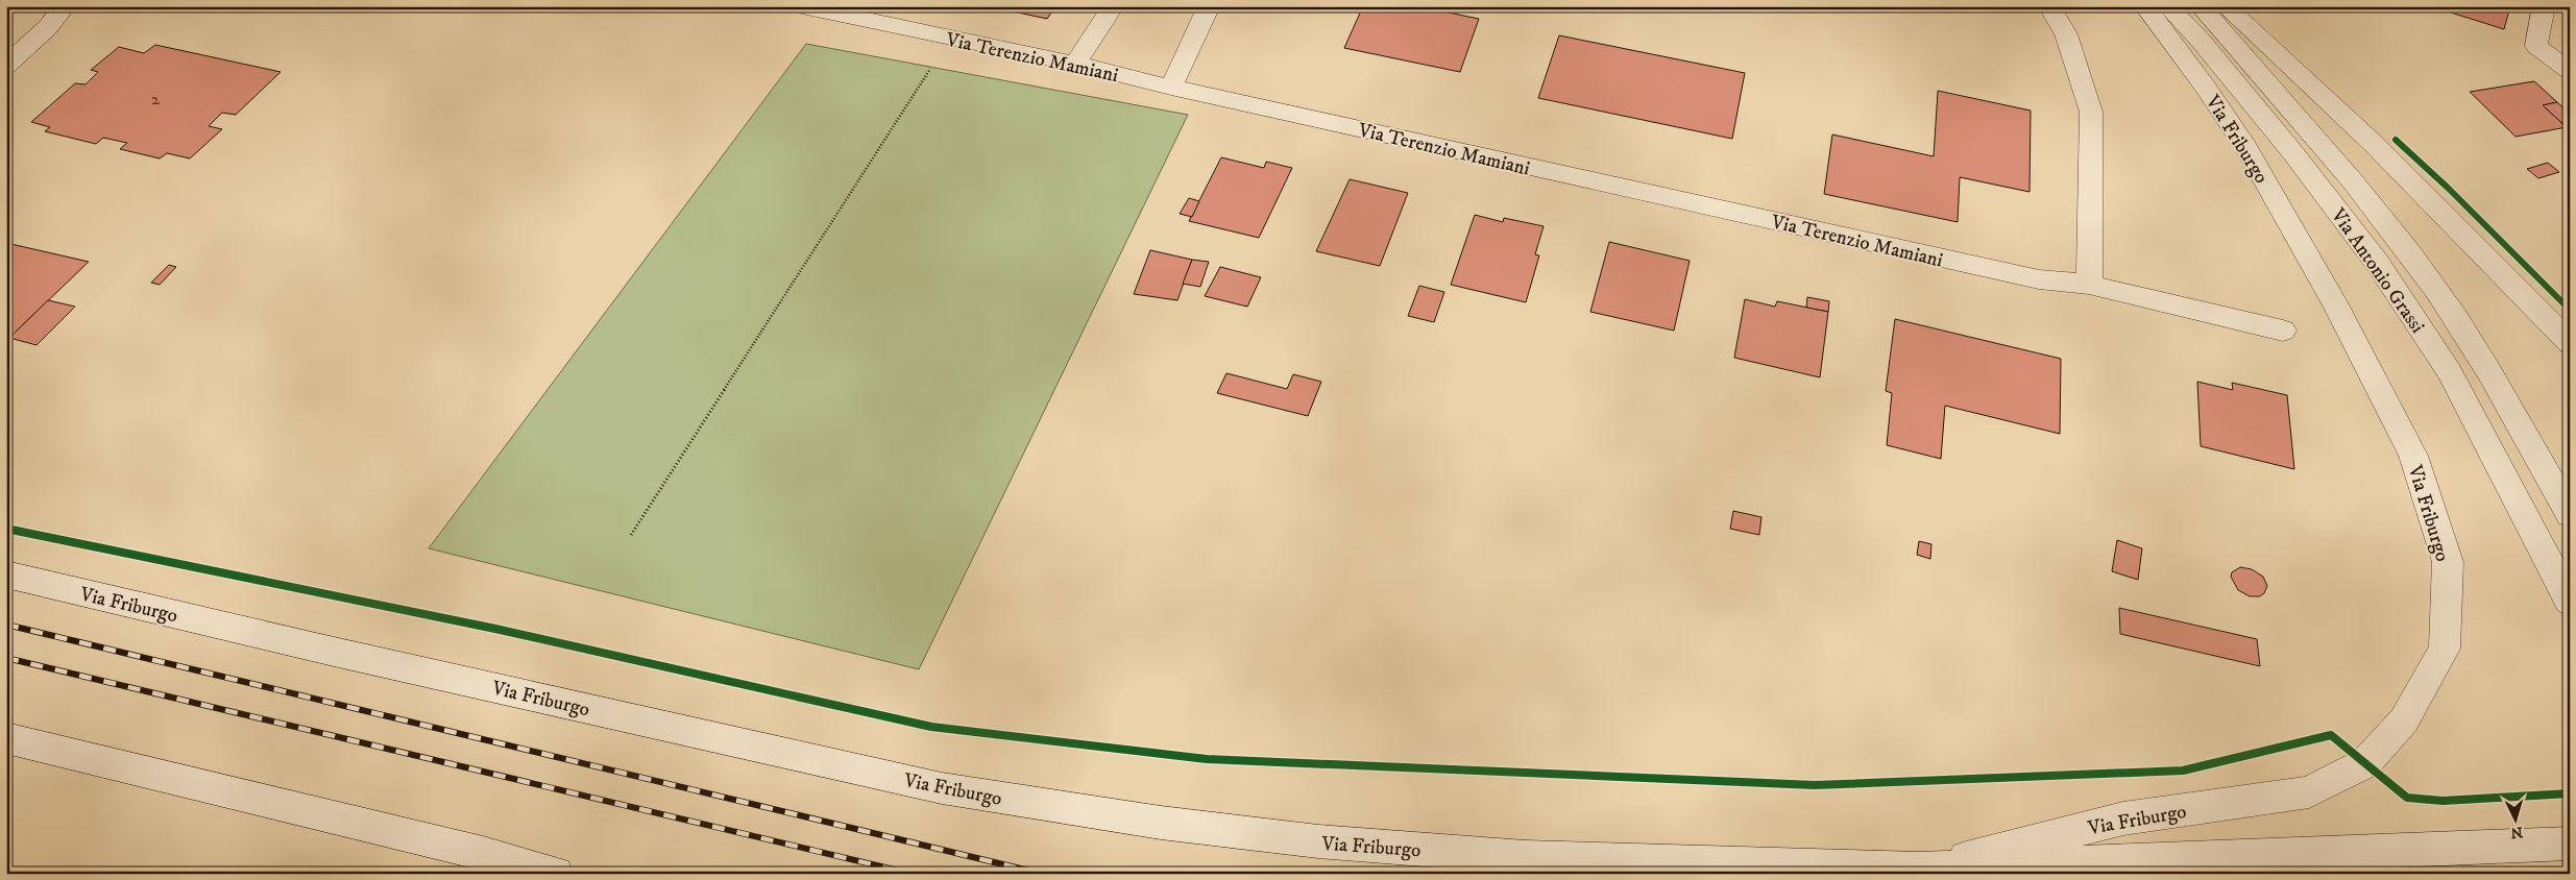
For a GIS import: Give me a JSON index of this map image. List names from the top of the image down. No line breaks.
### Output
{"streets":{"street":["Via Terenzio Mamiani","Via Friburgo","Via Antonio Grassi"]},"house_numbers":["2"],"north":"bottom"}
